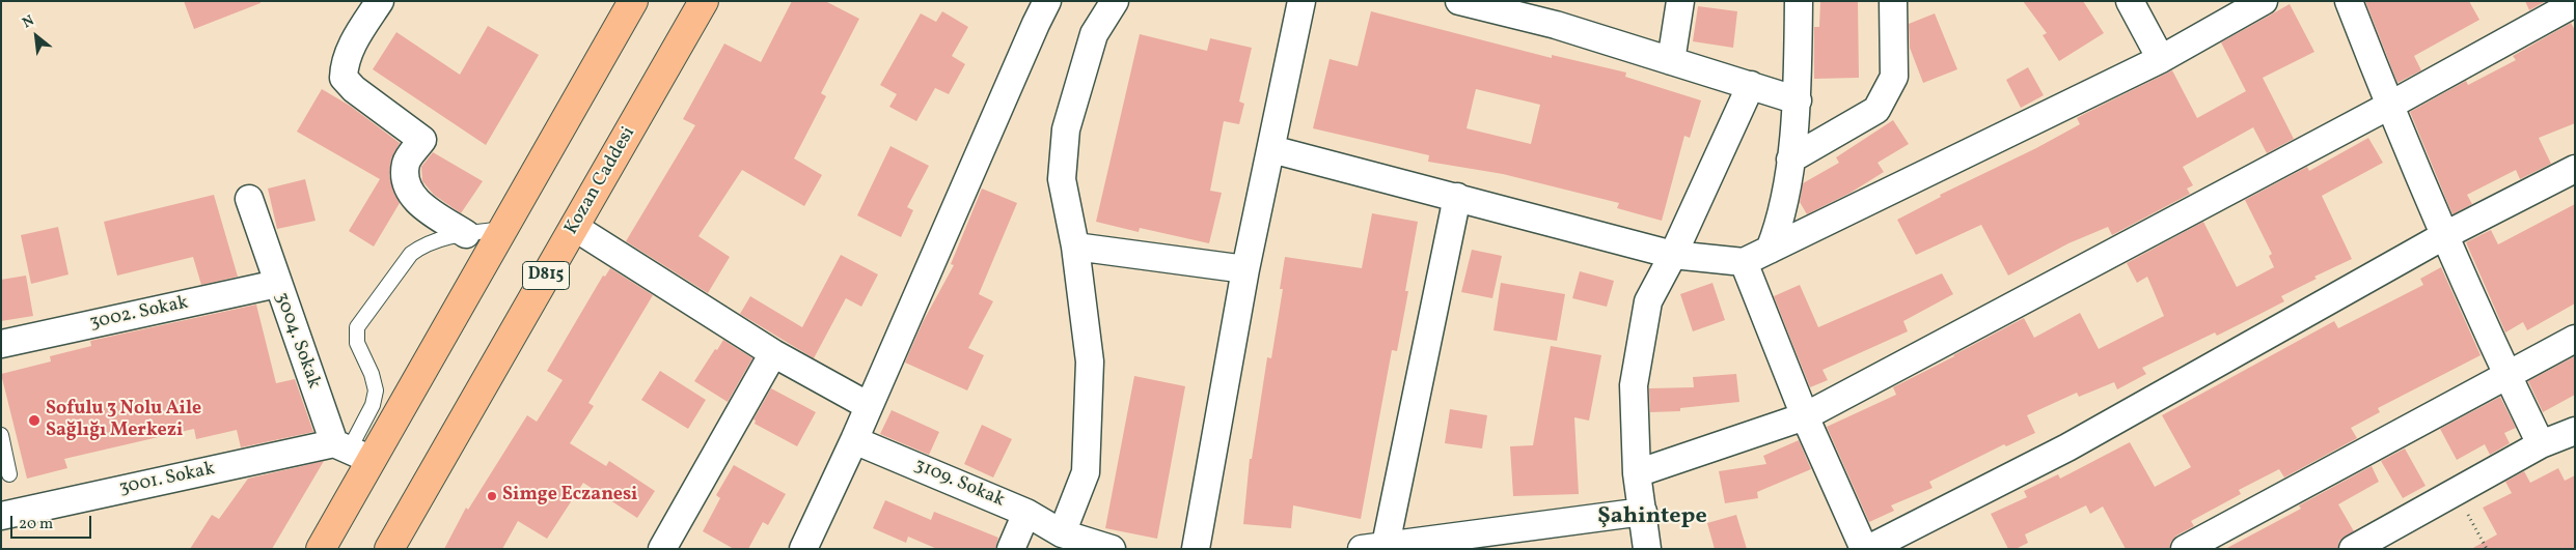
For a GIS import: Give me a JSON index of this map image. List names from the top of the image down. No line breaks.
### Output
{"streets":{"highway":["Kozan Caddesi","D815"],"street":["3002. Sokak","3004. Sokak","3001. Sokak","3109. Sokak"]},"crossings":[["3002. Sokak","3004. Sokak"],["3004. Sokak","3001. Sokak"]],"districts":["Şahintepe"],"places":["Sofulu 3 Nolu Aile Sağlığı Merkezi","Simge Eczanesi"],"scale_bar":"20 m","north":"top left"}
